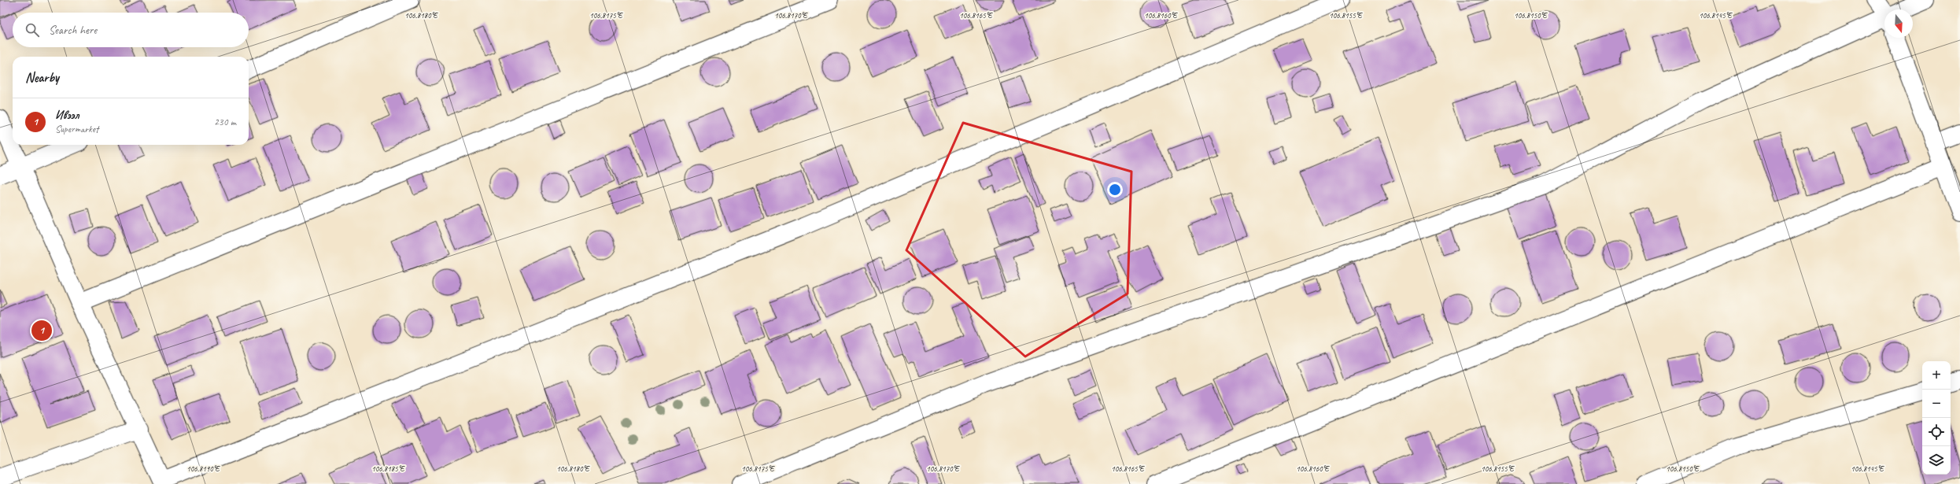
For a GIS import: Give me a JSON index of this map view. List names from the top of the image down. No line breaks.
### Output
{"north":"bottom","page":{"search":"Search here","heading":"Nearby","list":[{"mark":"1","name":"Ивээл","note":"Supermarket","value":"230 m"}],"pins":"1","map_buttons":["+","−"]},"coordinates":["106.8180°E","106.8175°E","106.8170°E","106.8165°E","106.8160°E","106.8155°E","106.8150°E","106.8145°E","106.8190°E","106.8185°E"]}
